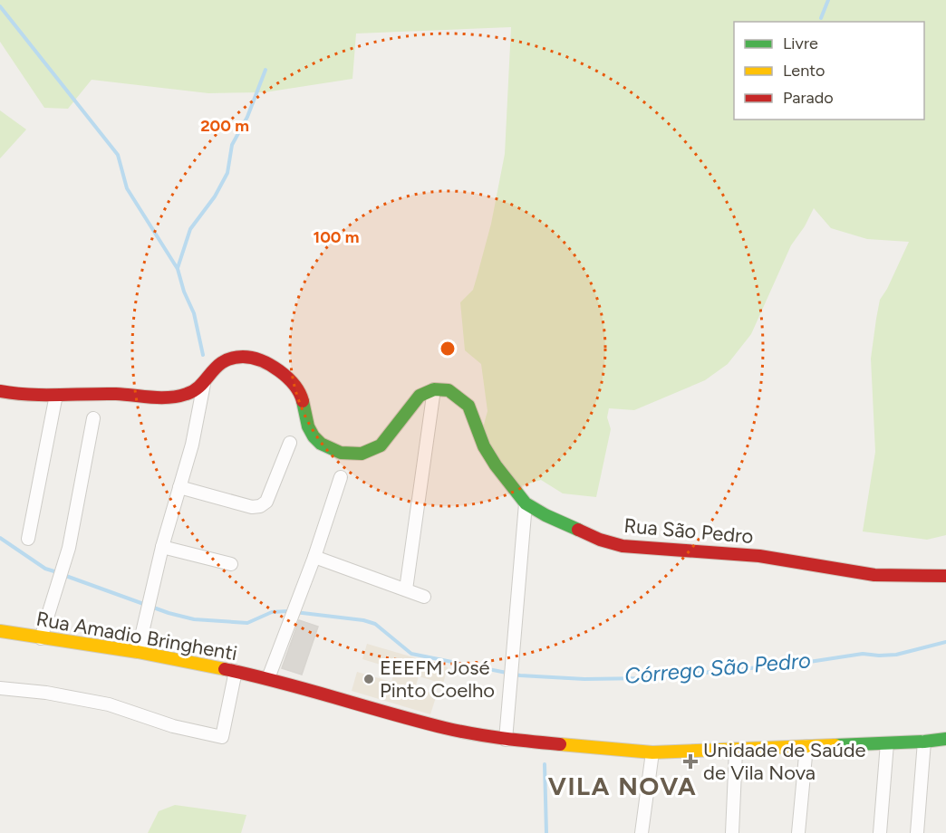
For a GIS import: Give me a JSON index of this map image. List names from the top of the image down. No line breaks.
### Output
{"streets":{"street":["Rua São Pedro","Rua Amadio Bringhenti"]},"districts":["VILA NOVA"],"water":["Córrego São Pedro"],"places":{"other":["EEEFM José Pinto Coelho"],"health":["Unidade de Saúde de Vila Nova"]},"legend":["Livre","Lento","Parado"],"rings":["200 m","100 m"]}
